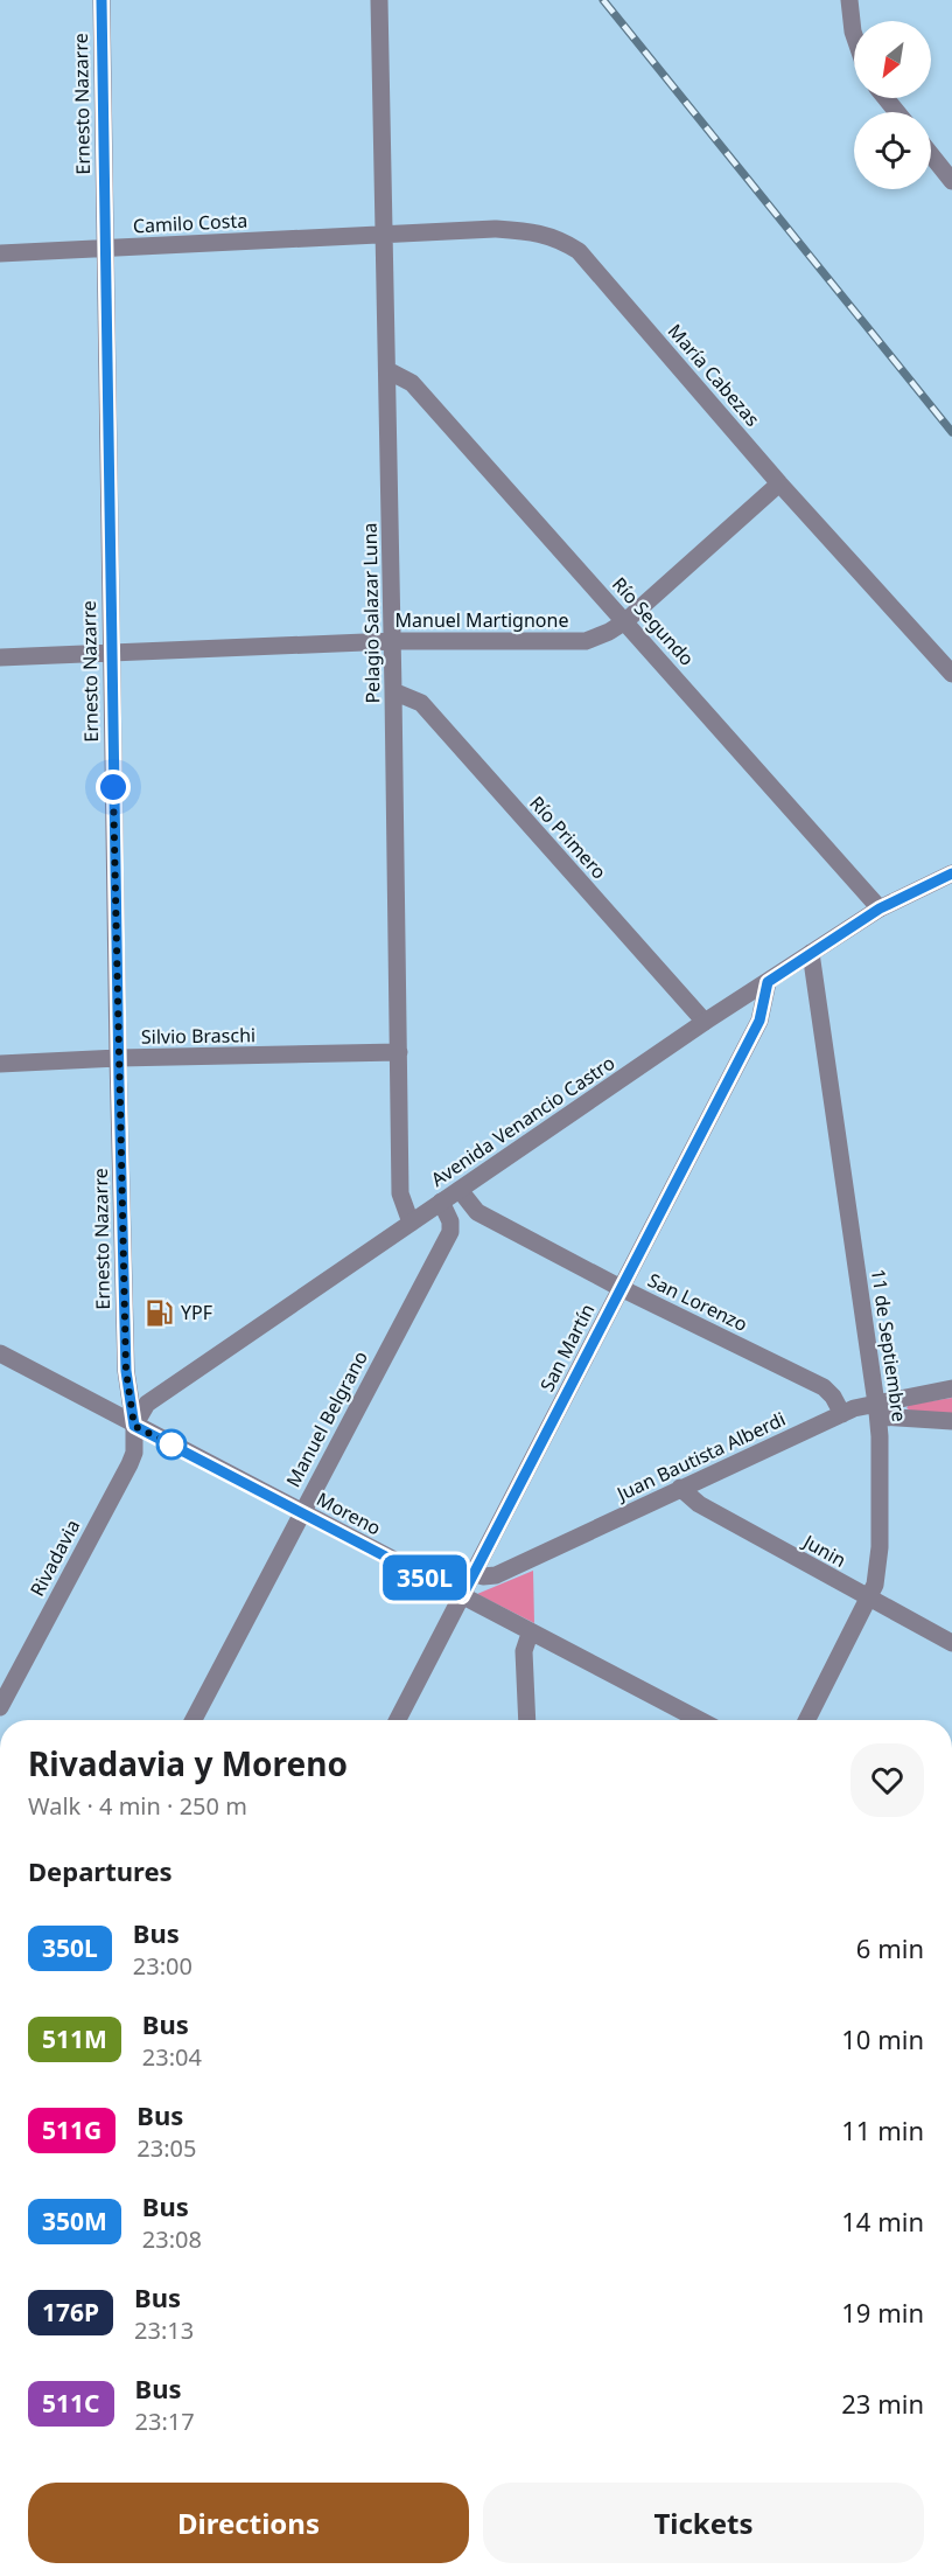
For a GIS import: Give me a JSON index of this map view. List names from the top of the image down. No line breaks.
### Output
{"streets":{"street":["Ernesto Nazarre","Camilo Costa","María Cabezas","Pelagio Salazar Luna","Manuel Martignone","Río Segundo","Río Primero","Silvio Braschi","Avenida Venancio Castro","San Lorenzo","11 de Septiembre","San Martín","Manuel Belgrano","Juan Bautista Alberdi","Moreno","Junin","Rivadavia"]},"crossings":[["Ernesto Nazarre","Camilo Costa"],["Ernesto Nazarre","Manuel Martignone"],["Ernesto Nazarre","Silvio Braschi"],["Ernesto Nazarre","Avenida Venancio Castro"],["Ernesto Nazarre","Moreno"],["Ernesto Nazarre","Rivadavia"],["Camilo Costa","María Cabezas"],["Camilo Costa","Pelagio Salazar Luna"],["María Cabezas","Pelagio Salazar Luna"],["María Cabezas","Manuel Martignone"],["Pelagio Salazar Luna","Manuel Martignone"],["Pelagio Salazar Luna","Río Segundo"],["Pelagio Salazar Luna","Río Primero"],["Pelagio Salazar Luna","Silvio Braschi"],["Pelagio Salazar Luna","Avenida Venancio Castro"],["Manuel Martignone","Río Segundo"],["Río Segundo","Avenida Venancio Castro"],["Río Primero","Avenida Venancio Castro"],["Avenida Venancio Castro","San Lorenzo"],["Avenida Venancio Castro","11 de Septiembre"],["Avenida Venancio Castro","San Martín"],["Avenida Venancio Castro","Manuel Belgrano"],["Avenida Venancio Castro","Moreno"],["Avenida Venancio Castro","Rivadavia"],["San Lorenzo","San Martín"],["San Lorenzo","Juan Bautista Alberdi"],["11 de Septiembre","Juan Bautista Alberdi"],["11 de Septiembre","Junin"],["San Martín","Juan Bautista Alberdi"],["San Martín","Moreno"],["Manuel Belgrano","Moreno"],["Juan Bautista Alberdi","Junin"],["Moreno","Rivadavia"]],"places":{"fuel station":["YPF"]},"lines":["bus line 350L"],"north":"bottom left","page":{"on_map":"350L","heading":[["Rivadavia y Moreno","Walk · 4 min · 250 m"],"Departures"],"list":[{"mark":"350L","name":"Bus","note":"23:00","value":"6 min"},{"mark":"511M","name":"Bus","note":"23:04","value":"10 min"},{"mark":"511G","name":"Bus","note":"23:05","value":"11 min"},{"mark":"350M","name":"Bus","note":"23:08","value":"14 min"},{"mark":"176P","name":"Bus","note":"23:13","value":"19 min"},{"mark":"511C","name":"Bus","note":"23:17","value":"23 min"}],"buttons":["Directions","Tickets"]}}
